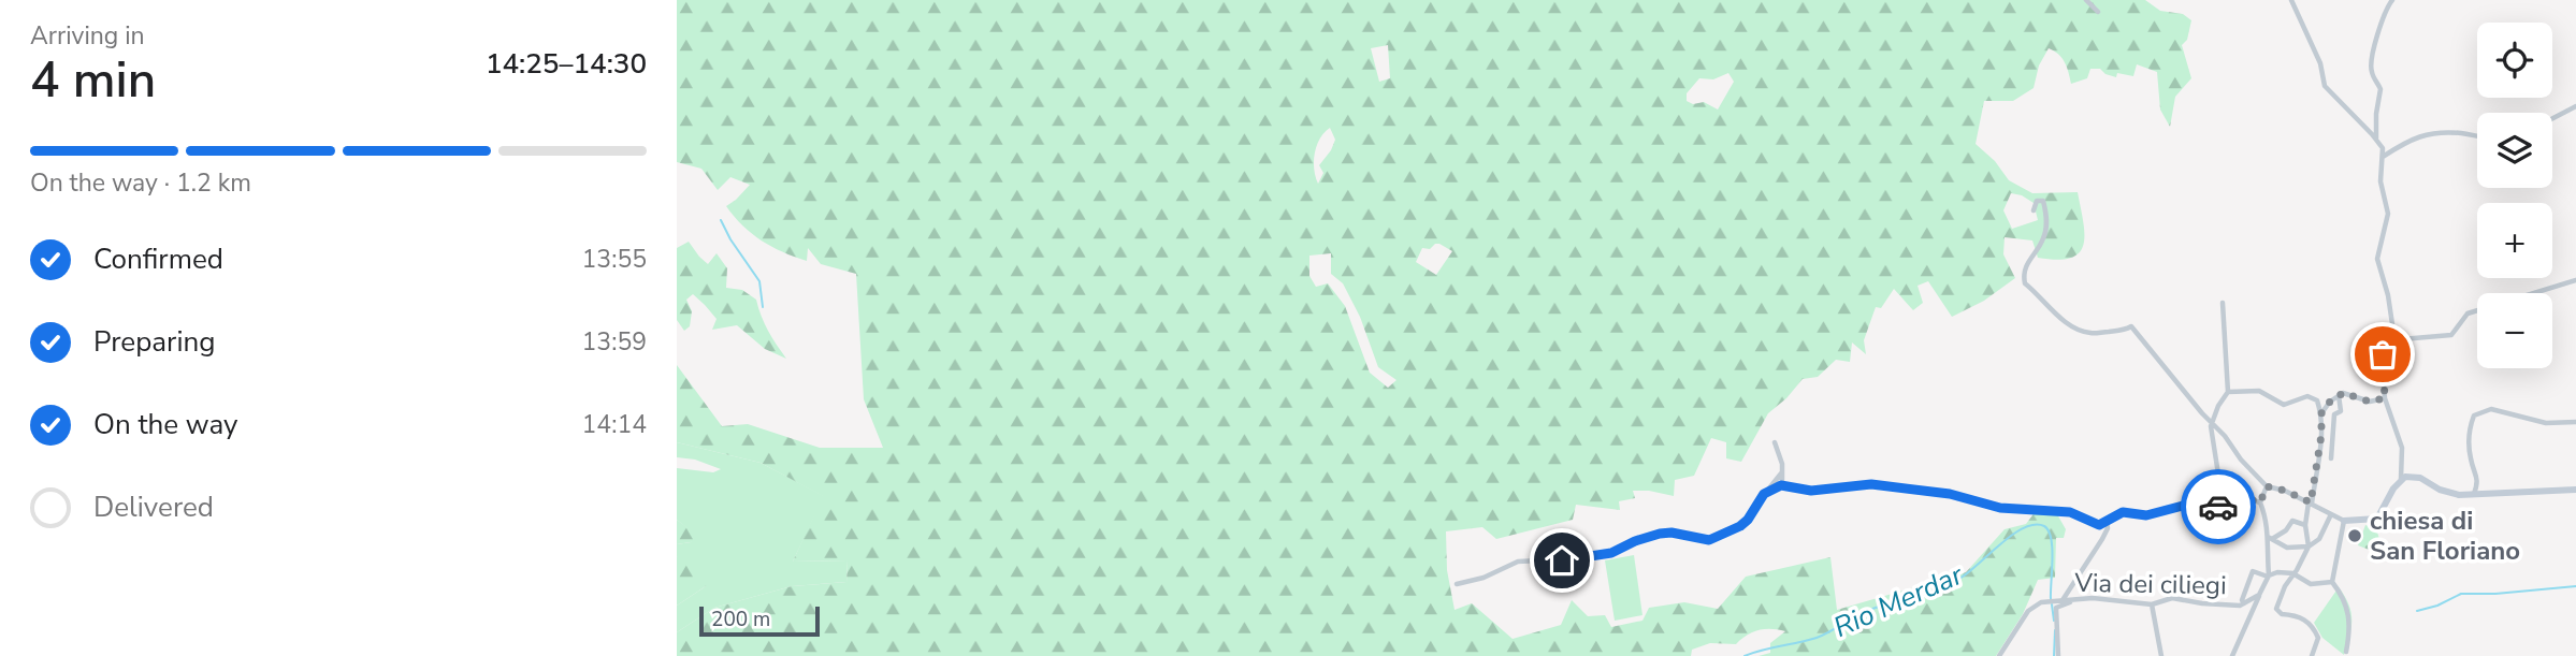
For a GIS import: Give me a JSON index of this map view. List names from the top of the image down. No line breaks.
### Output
{"streets":{"street":["Via dei ciliegi"]},"water":["Rio Merdar"],"places":["chiesa di San Floriano"],"scale_bar":"200 m","page":{"heading":["4 min","Arriving in","14:25–14:30"],"map_buttons":["+","−"],"bar":"On the way · 1.2 km","list":[["Confirmed","13:55"],["Preparing","13:59"],["On the way","14:14"],"Delivered"],"scale":"200 m"}}
